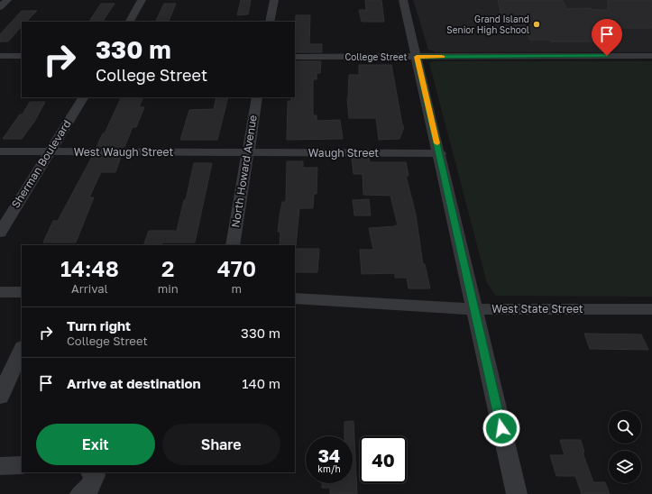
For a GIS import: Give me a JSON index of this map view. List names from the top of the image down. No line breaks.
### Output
{"streets":{"street":["College Street","West Waugh Street","Waugh Street","Sherman Boulevard","North Howard Avenue","West State Street"]},"crossings":[["West Waugh Street","Waugh Street"],["West Waugh Street","Sherman Boulevard"],["West Waugh Street","North Howard Avenue"],["Waugh Street","North Howard Avenue"]],"places":["Grand Island Senior High School"],"page":{"turn":["330 m","College Street"],"eta":["14:48","Arrival","2","min","470","m"],"list":[{"name":"Turn right","note":"College Street","value":"330 m"},{"name":"Arrive at destination","value":"140 m"}],"buttons":["Exit","Share"],"speed":"34 km/h","limit":"40"}}
